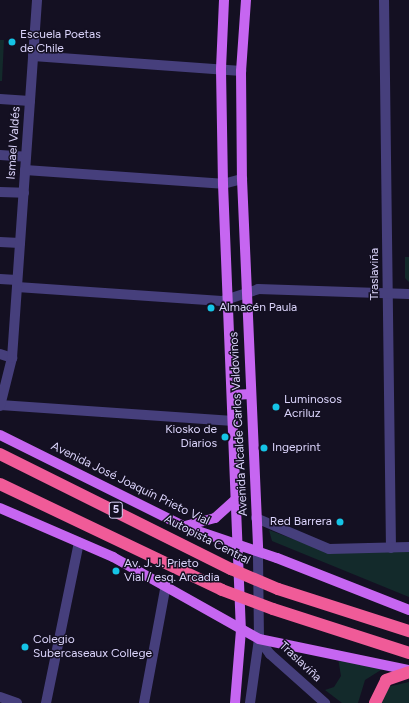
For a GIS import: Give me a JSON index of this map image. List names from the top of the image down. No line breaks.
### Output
{"streets":{"highway":["5","Autopista Central"],"main road":["Avenida Alcalde Carlos Valdovinos","Avenida José Joaquín Prieto Vial"],"street":["Ismael Valdés","Traslaviña"]},"crossings":[["Traslaviña","Avenida Alcalde Carlos Valdovinos"],["Avenida Alcalde Carlos Valdovinos","Avenida José Joaquín Prieto Vial"]],"places":["Escuela Poetas de Chile","Almacén Paula","Luminosos Acriluz","Kiosko de Diarios","Ingeprint","Red Barrera","Av. J. J. Prieto Vial / esq. Arcadia","Colegio Subercaseaux College"]}
